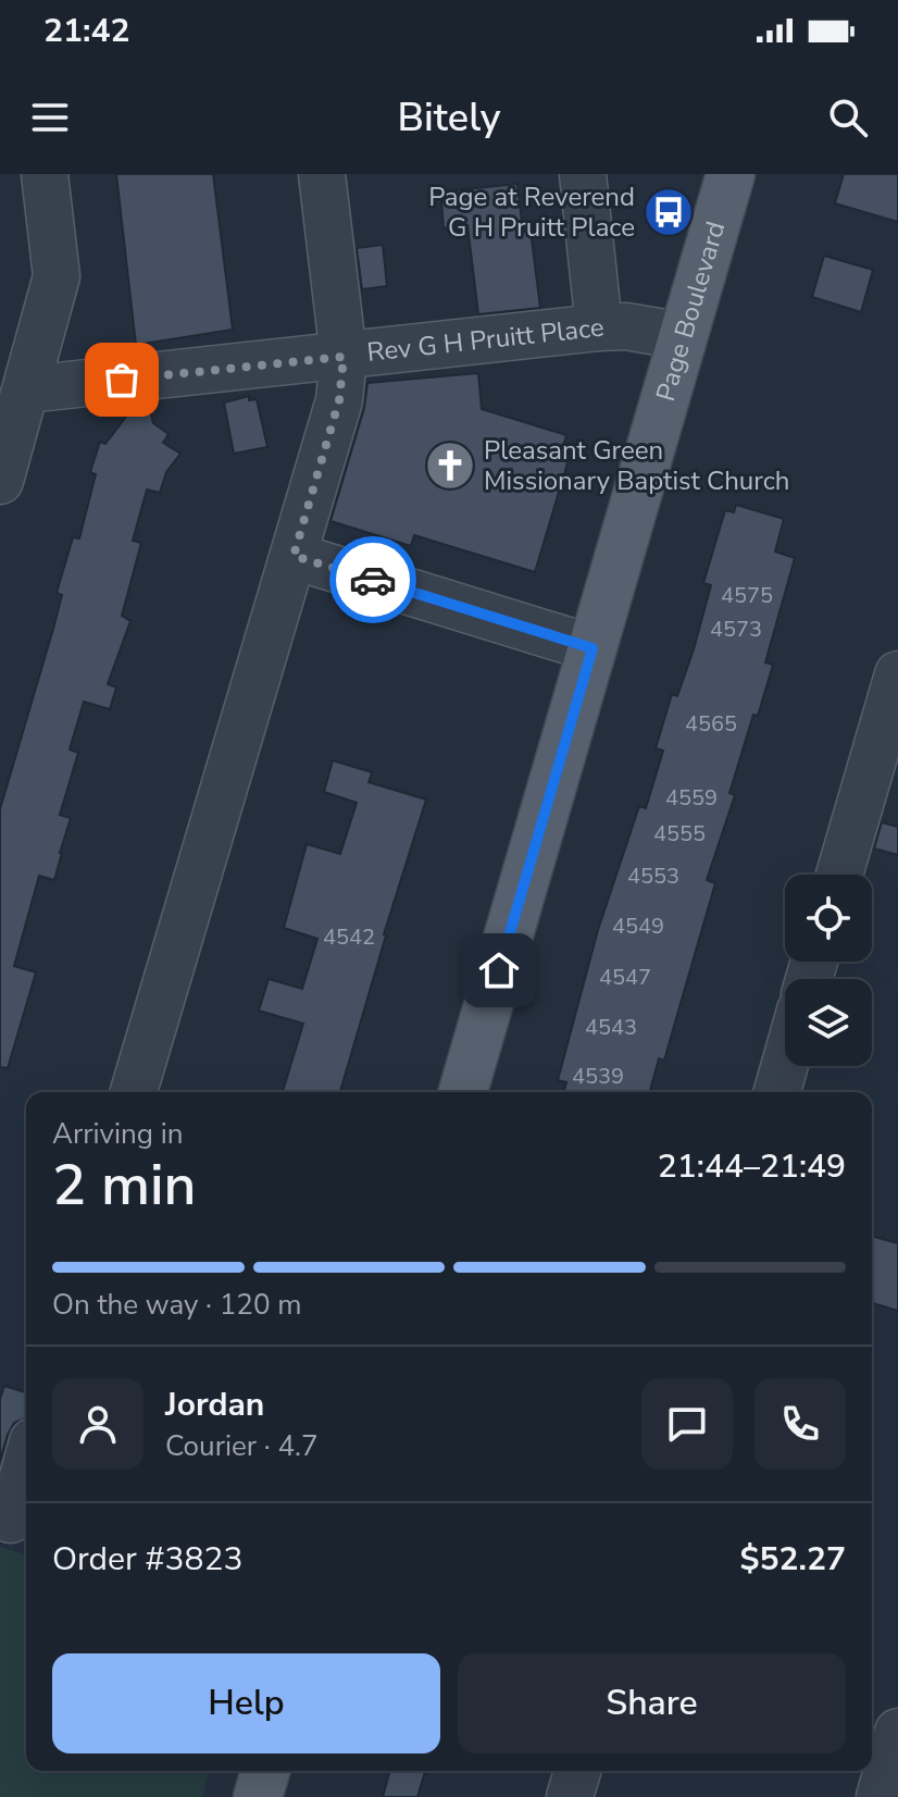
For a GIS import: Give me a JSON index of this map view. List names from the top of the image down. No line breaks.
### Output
{"streets":{"main road":["Page Boulevard"],"street":["Rev G H Pruitt Place"]},"crossings":[["Page Boulevard","Rev G H Pruitt Place"]],"places":{"bus stop":["Page at Reverend G H Pruitt Place"],"church":["Pleasant Green Missionary Baptist Church"]},"house_numbers":["4575","4573","4565","4559","4555","4553","4549","4542","4547","4543","4539"],"page":{"status":"21:42","header":"Bitely","heading":["2 min","Arriving in","21:44–21:49"],"panel":["Jordan","Courier · 4.7","Order #3823","$52.27"],"bar":"On the way · 120 m","buttons":["Help","Share"]}}
